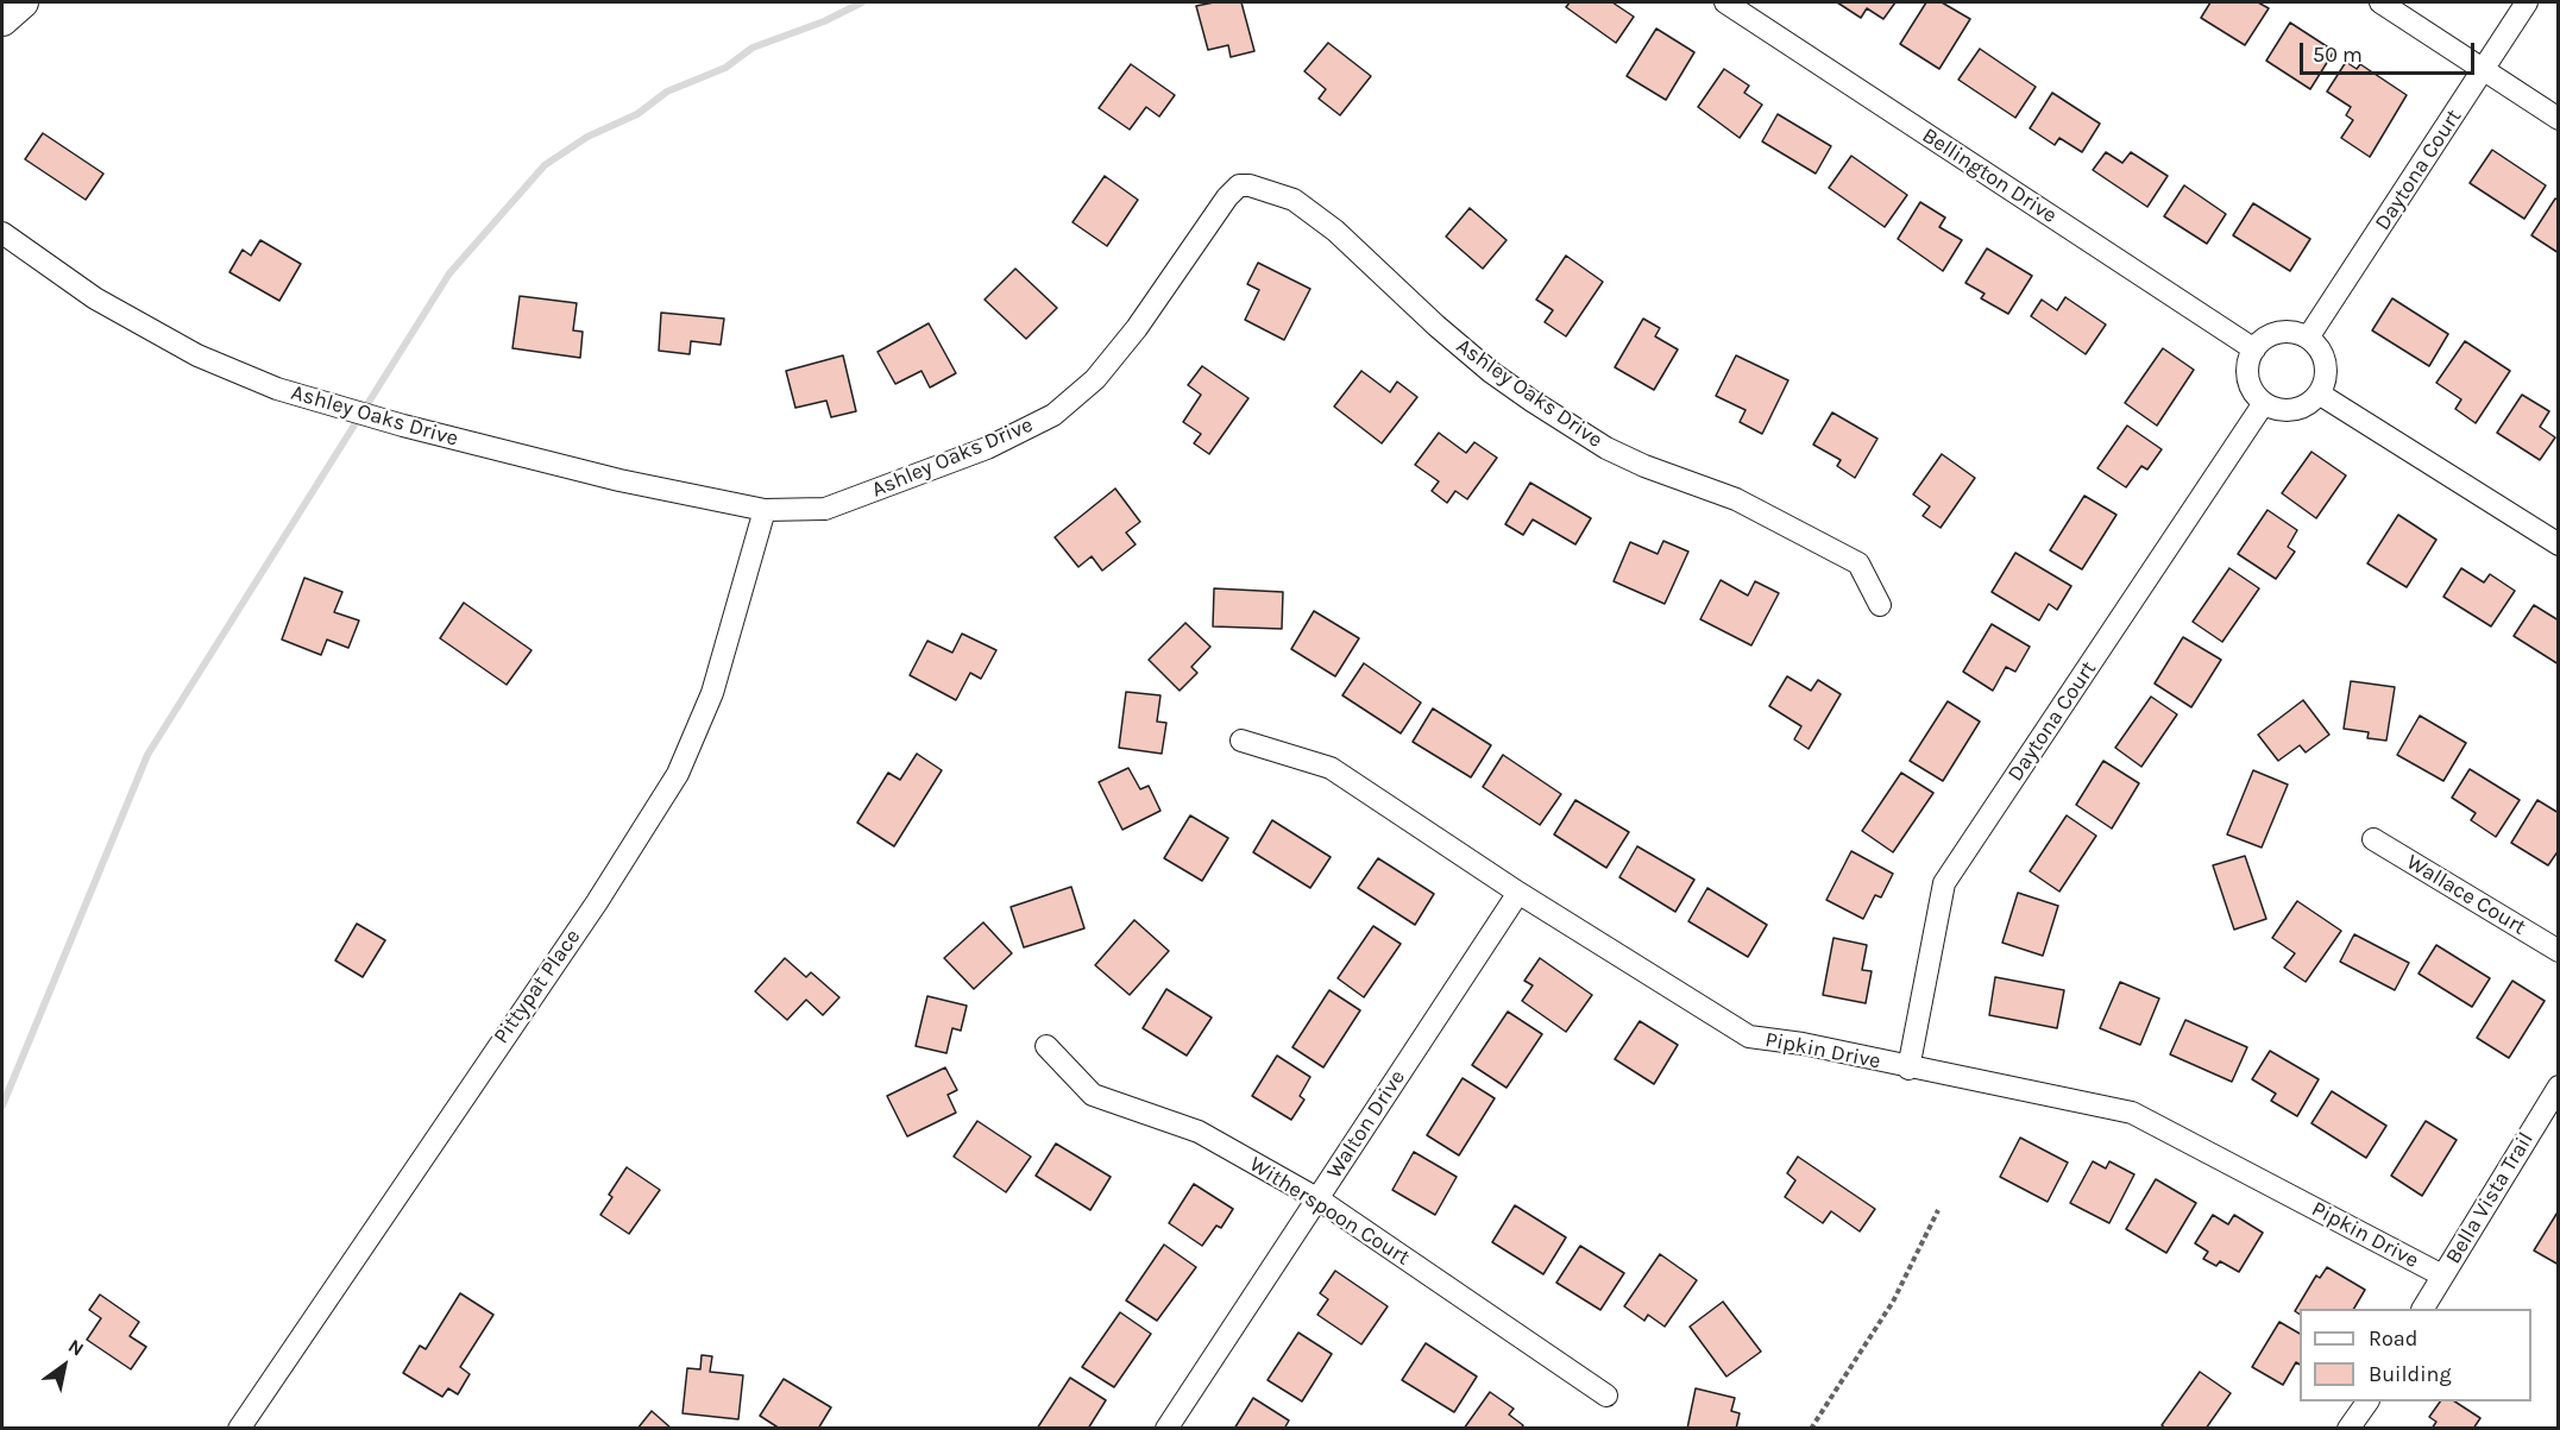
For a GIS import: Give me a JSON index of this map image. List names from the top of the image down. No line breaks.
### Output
{"streets":{"street":["Daytona Court","Bellington Drive","Ashley Oaks Drive","Wallace Court","Pittypat Place","Pipkin Drive","Walton Drive","Bella Vista Trail","Witherspoon Court"]},"crossings":[["Daytona Court","Bellington Drive"],["Daytona Court","Pipkin Drive"],["Ashley Oaks Drive","Pittypat Place"],["Pipkin Drive","Walton Drive"],["Pipkin Drive","Bella Vista Trail"],["Walton Drive","Witherspoon Court"]],"legend":["Road","Building"],"scale_bar":"50 m","north":"top right"}
